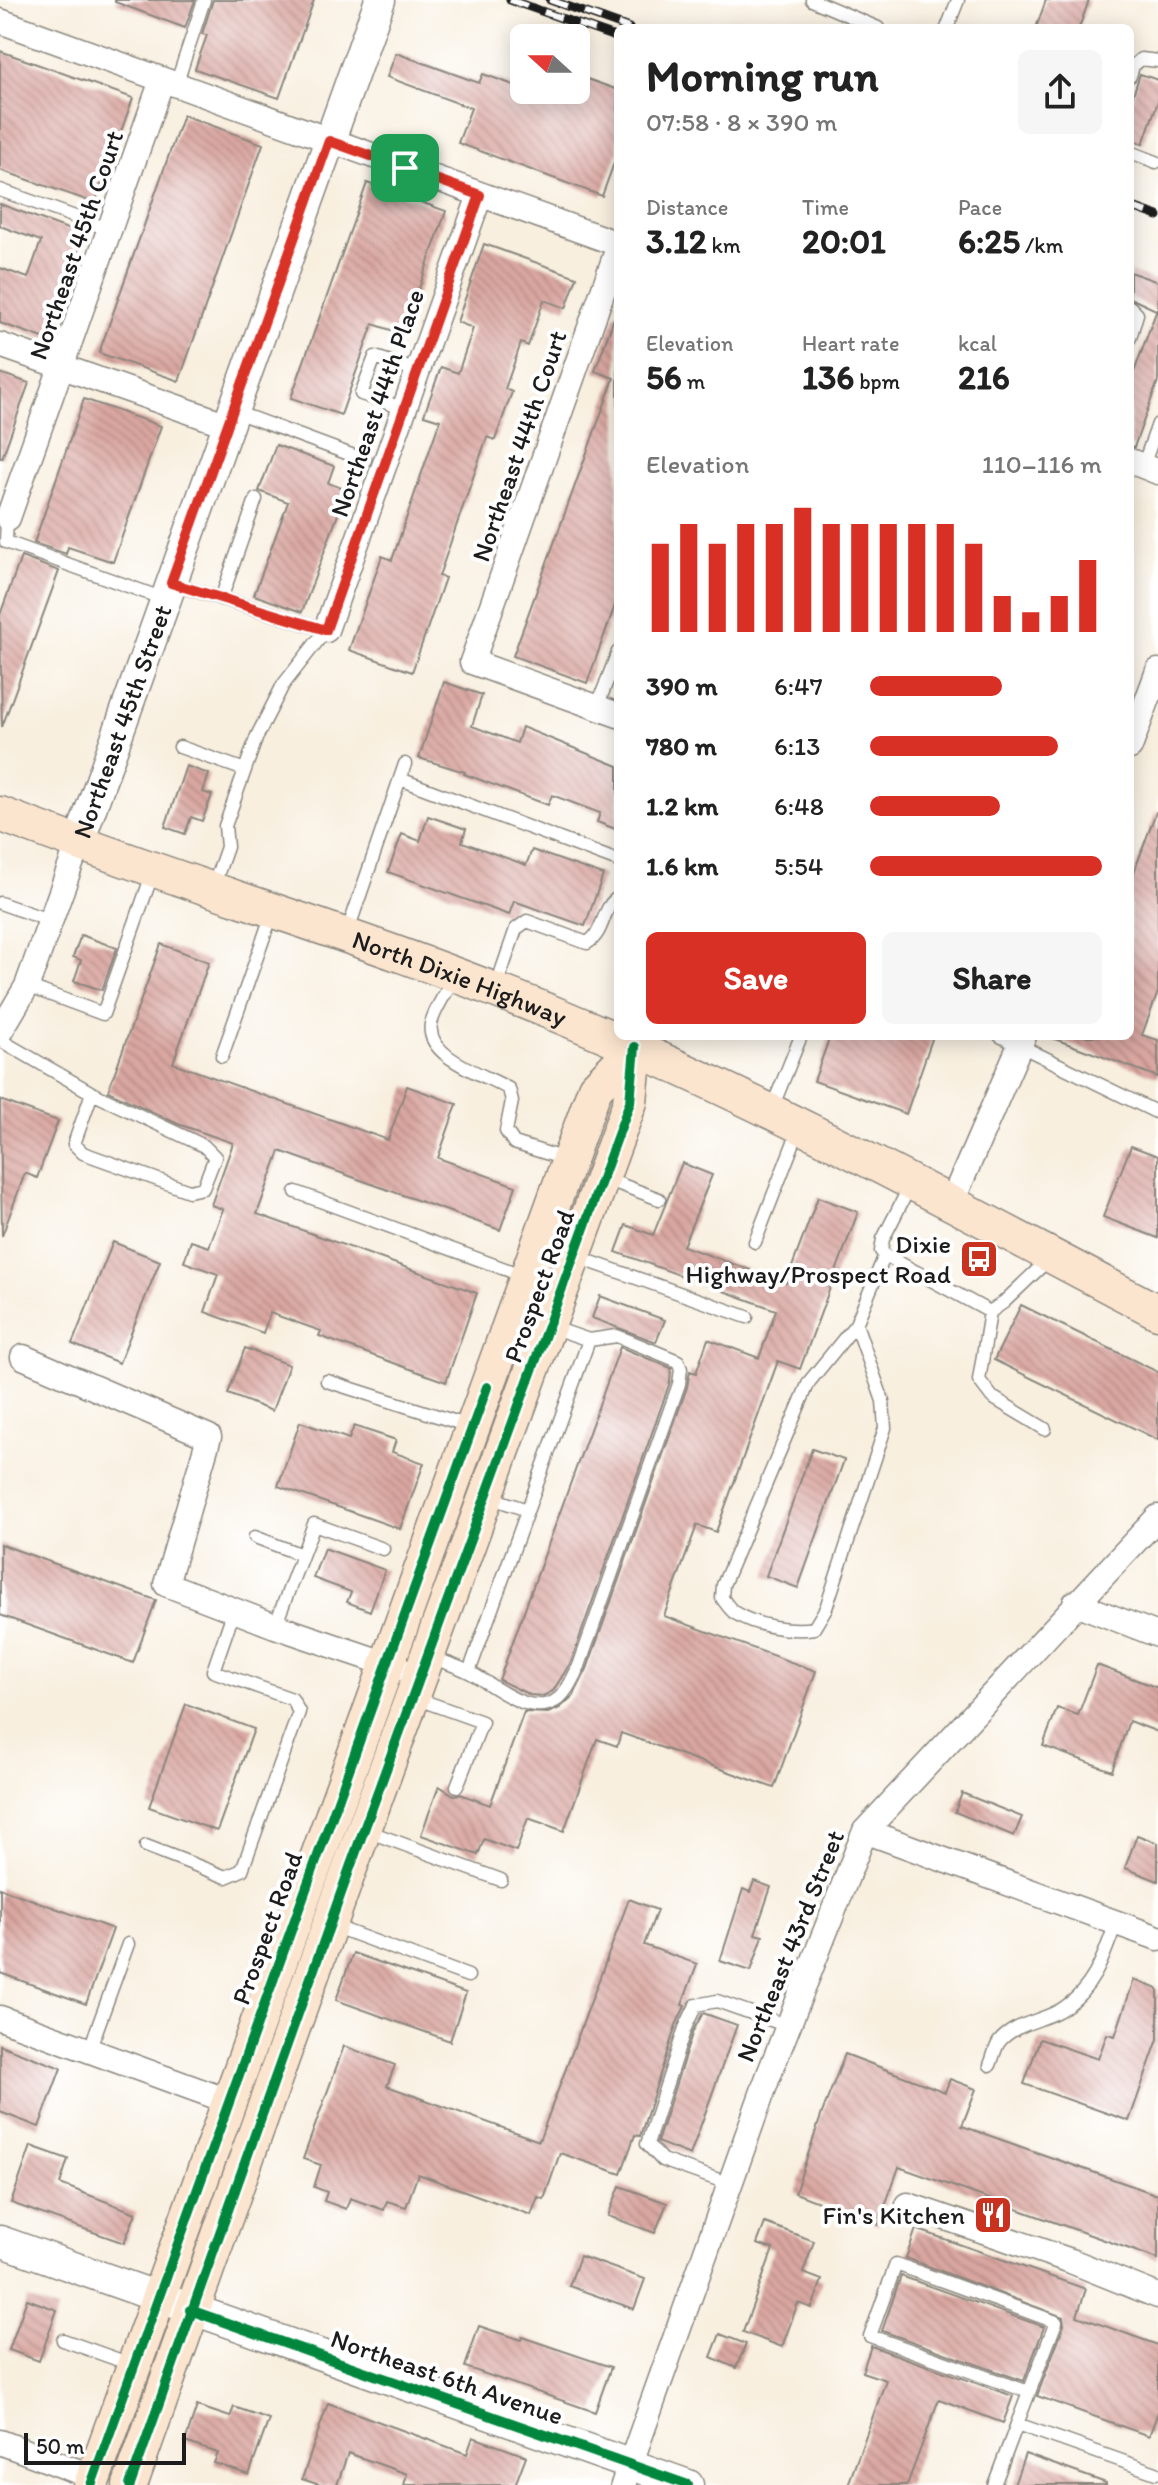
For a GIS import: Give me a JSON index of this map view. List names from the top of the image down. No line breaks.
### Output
{"streets":{"main road":["North Dixie Highway","Prospect Road"],"street":["Northeast 45th Court","Northeast 44th Place","Northeast 44th Court","Northeast 45th Street","Northeast 43rd Street","Northeast 6th Avenue"]},"crossings":[["Northeast 45th Street","North Dixie Highway"],["North Dixie Highway","Prospect Road"],["Prospect Road","Northeast 6th Avenue"],["Northeast 43rd Street","Northeast 6th Avenue"]],"places":{"bus stop":["Dixie Highway/Prospect Road"],"restaurant":["Fin's Kitchen"]},"scale_bar":"50 m","north":"left","page":{"heading":["Morning run","07:58 · 8 × 390 m"],"stats":[["Distance","3.12 km"],["Time","20:01"],["Pace","6:25 /km"],["Elevation","56 m"],["Heart rate","136 bpm"],["kcal","216"]],"chart":["Elevation","110–116 m"],"list":[{"name":"390 m","note":"6:47"},{"name":"780 m","note":"6:13"},{"name":"1.2 km","note":"6:48"},{"name":"1.6 km","note":"5:54"}],"buttons":["Save","Share"],"scale":"50 m"}}
